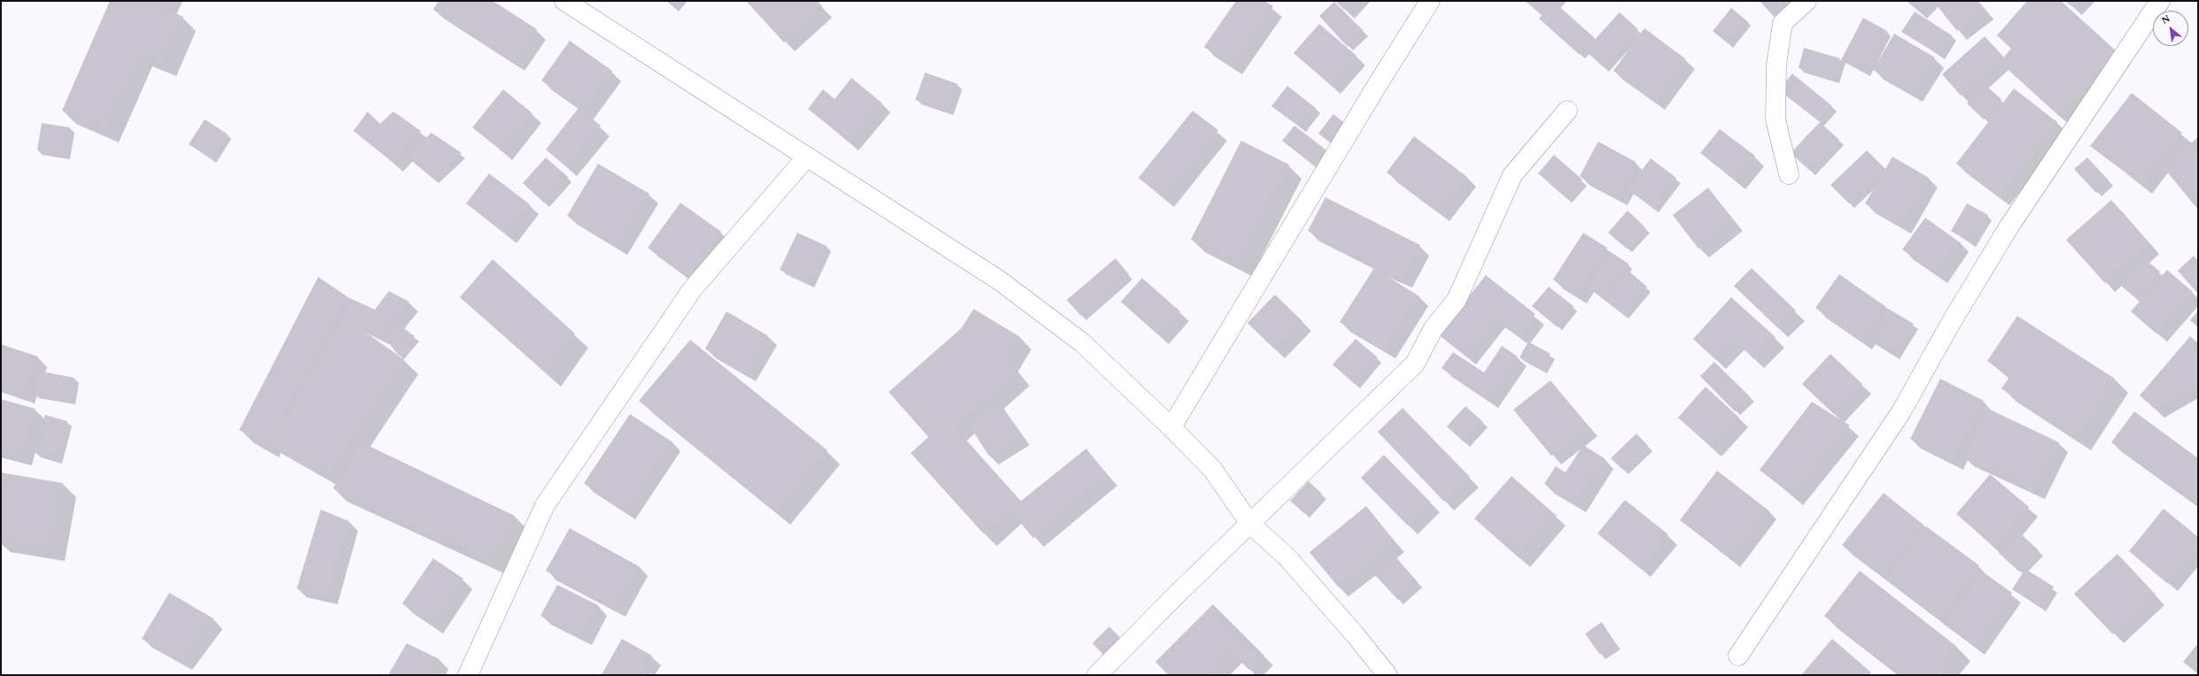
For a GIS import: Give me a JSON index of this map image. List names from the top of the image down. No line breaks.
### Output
{"north":"top left"}
